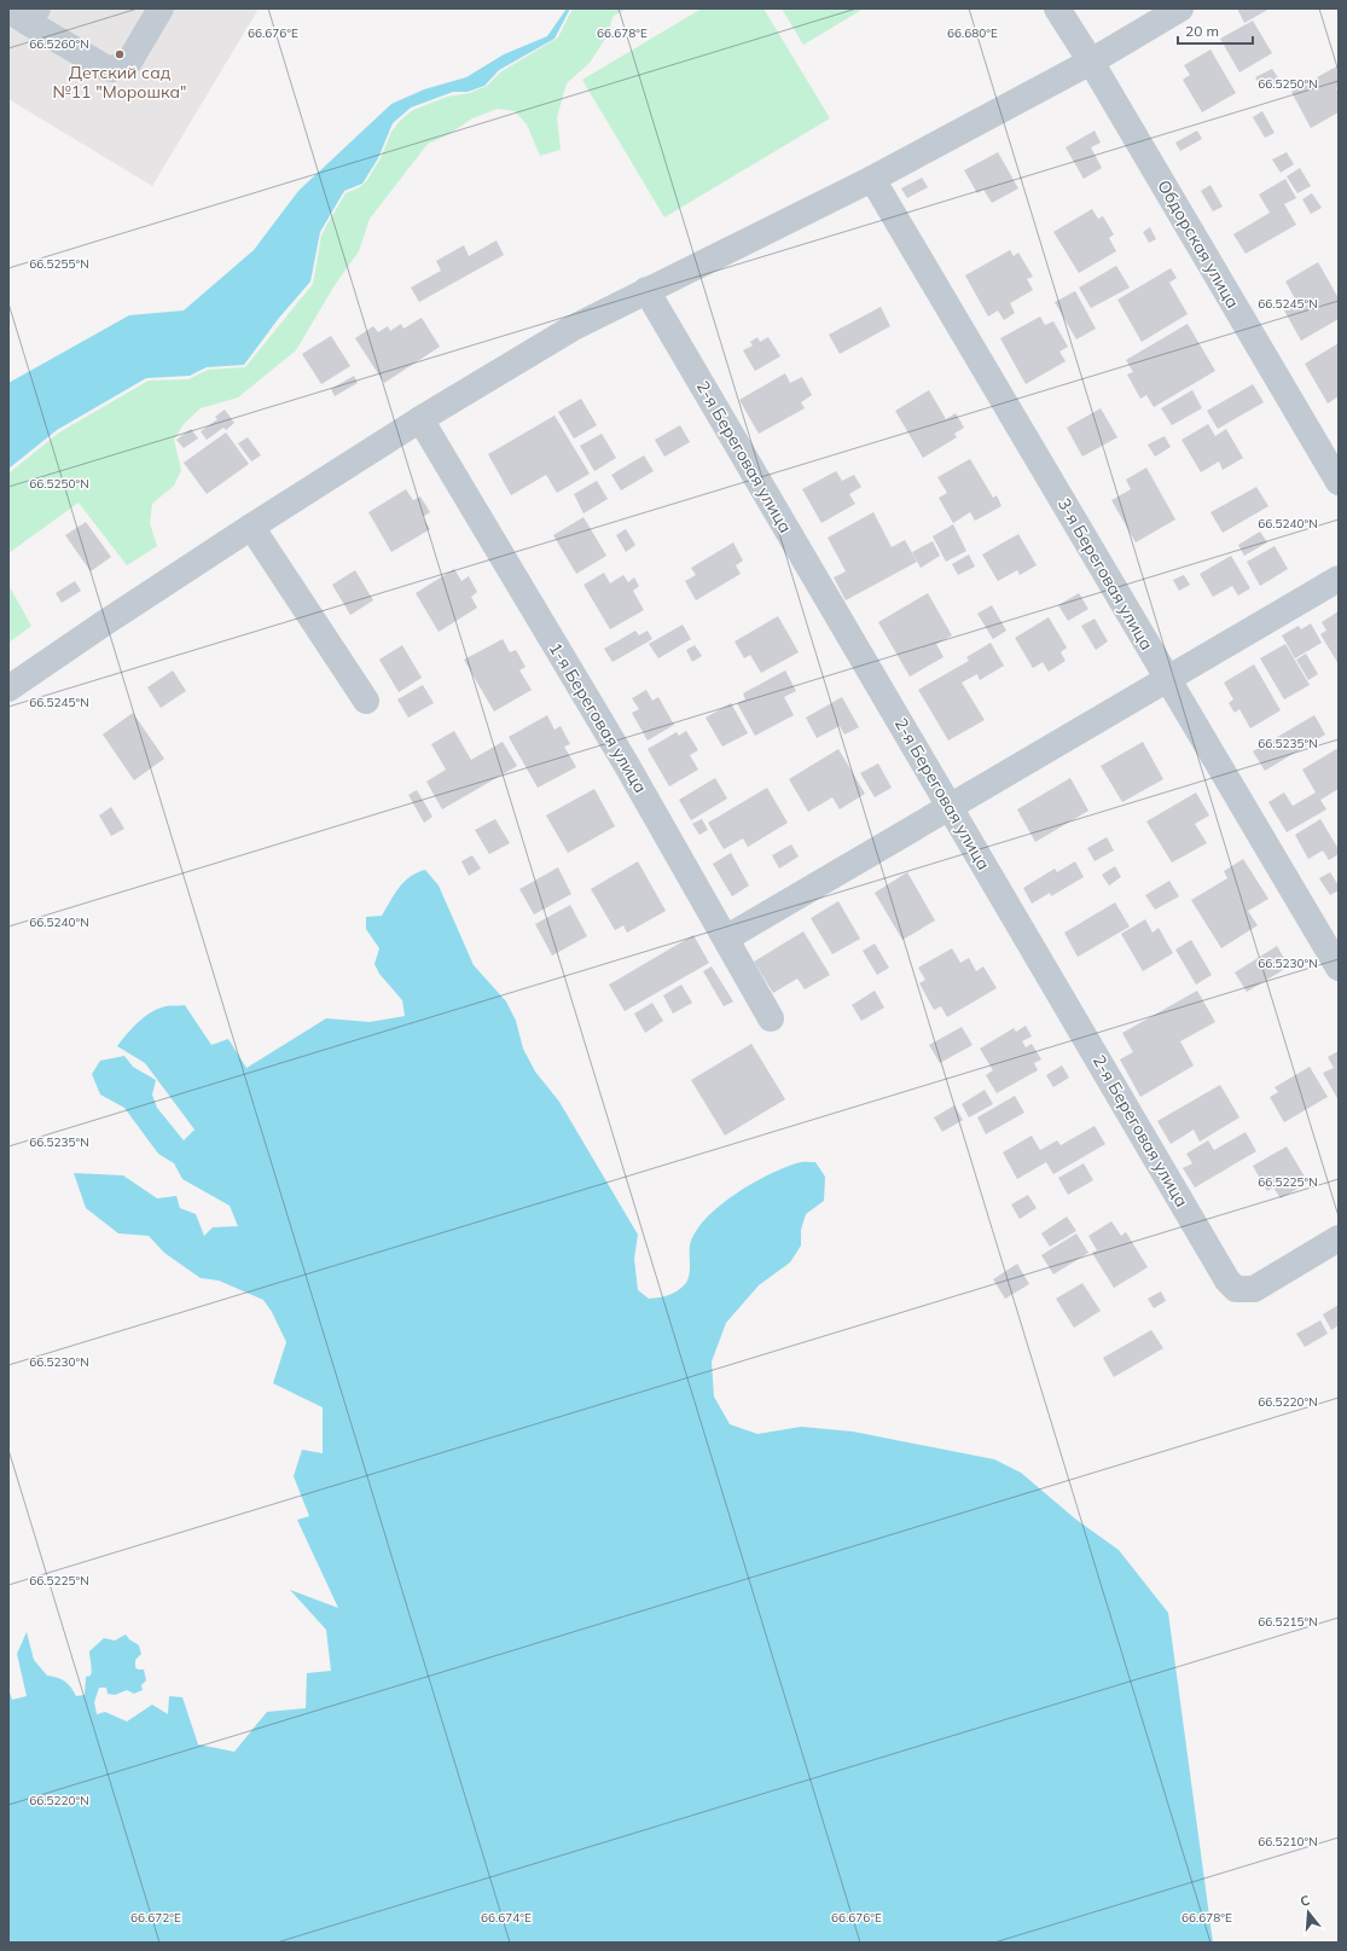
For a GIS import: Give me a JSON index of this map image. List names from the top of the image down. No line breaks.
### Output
{"streets":{"street":["Обдорская улица","2-я Береговая улица","3-я Береговая улица","1-я Береговая улица"]},"places":["Детский сад №11 \"Морошка\""],"scale_bar":"20 m","north":"top","coordinates":["66.680°E","66.676°E","66.678°E","66.5260°N","66.5250°N","66.5255°N","66.5245°N","66.5240°N","66.5235°N","66.5230°N","66.5225°N","66.5220°N","66.5215°N","66.5210°N","66.672°E","66.674°E"]}
